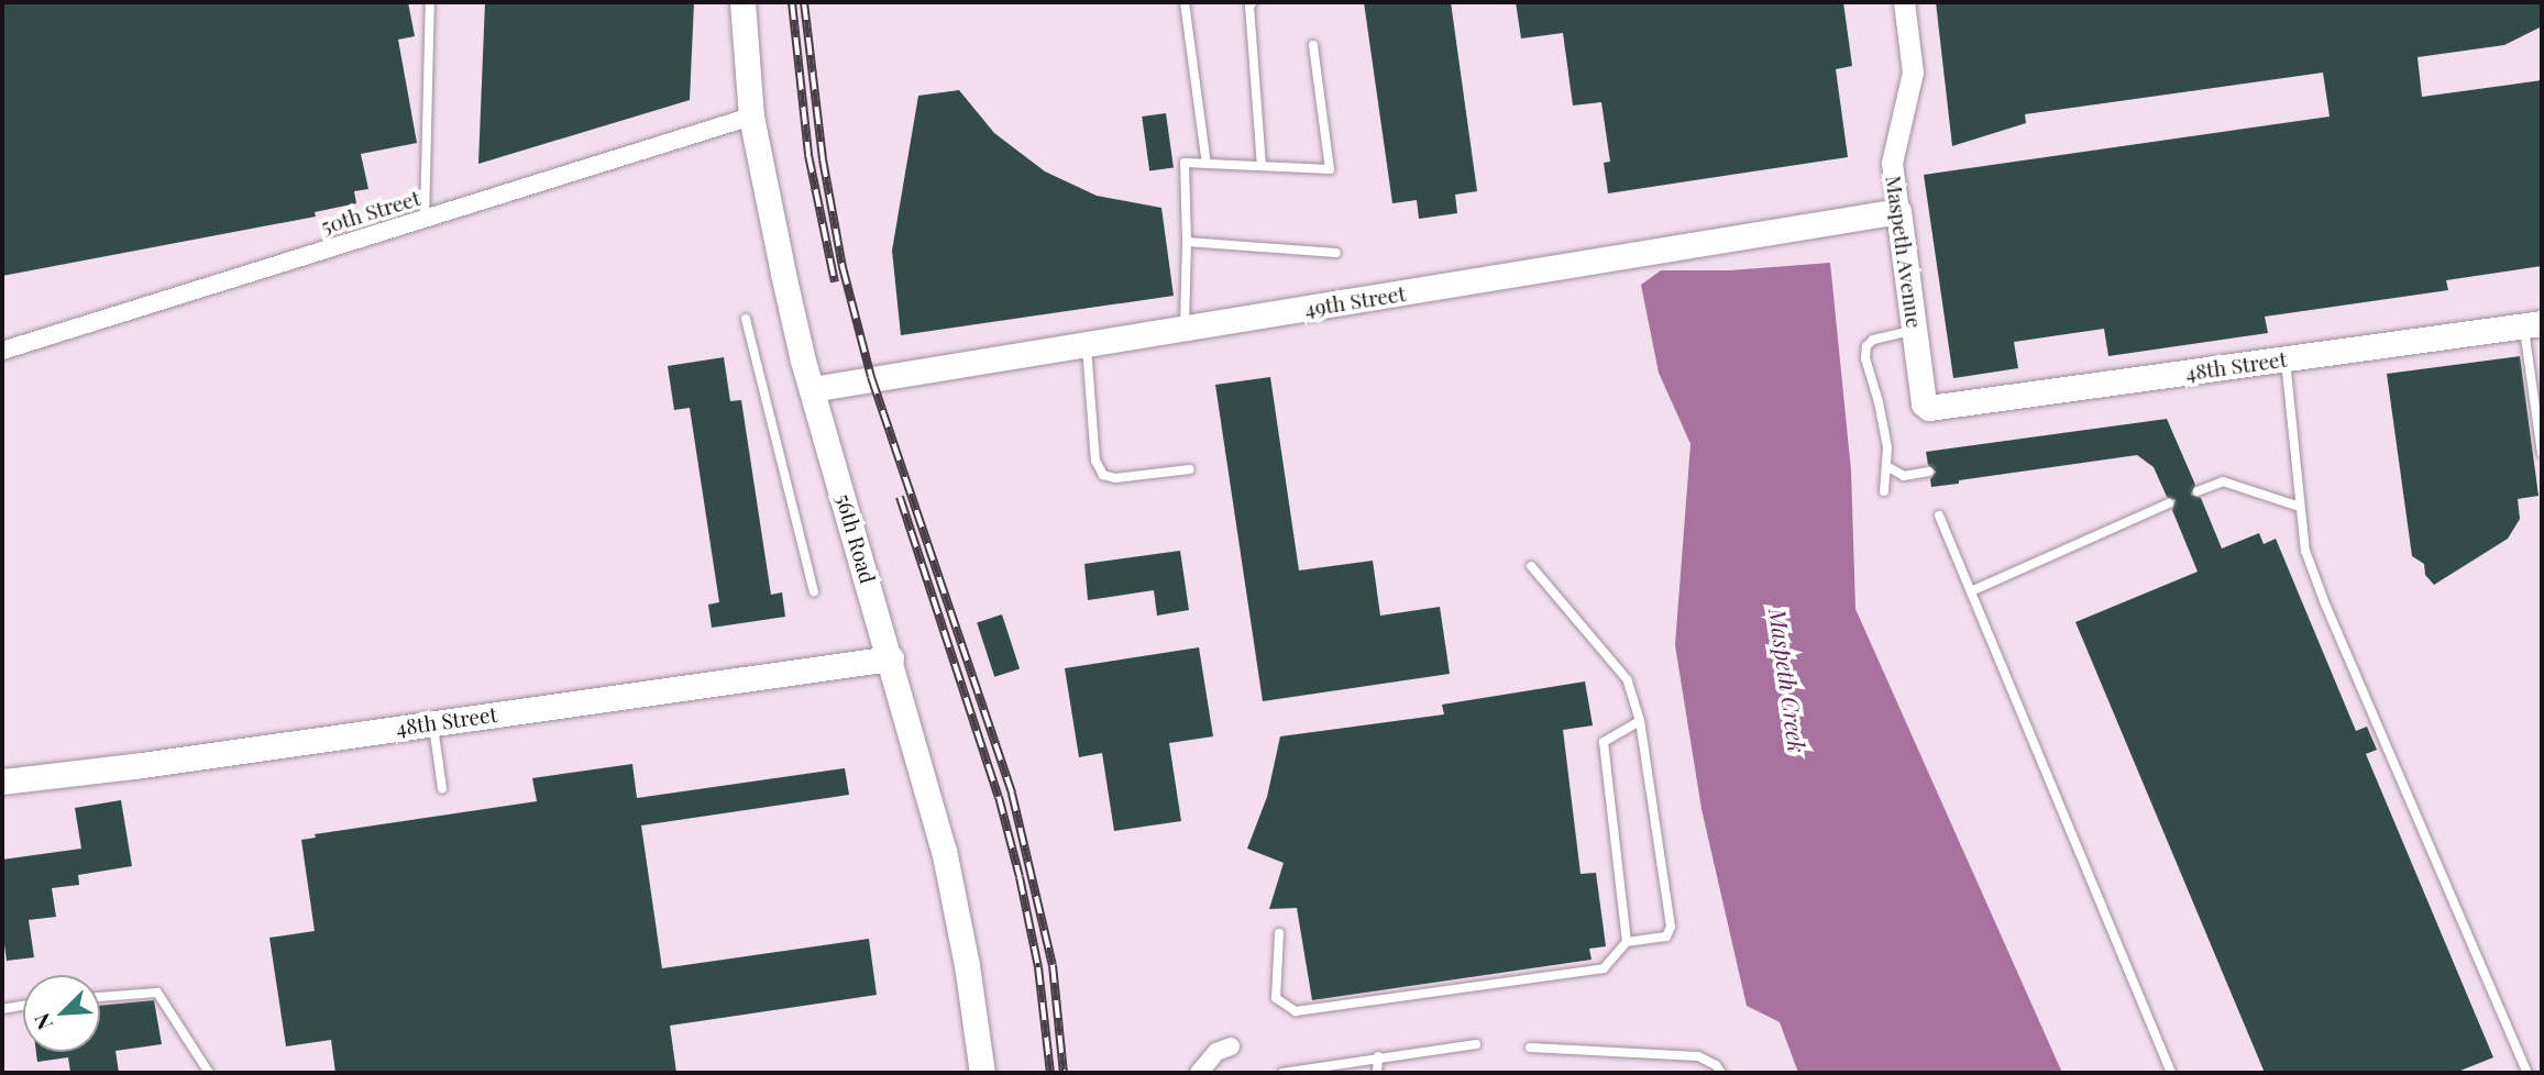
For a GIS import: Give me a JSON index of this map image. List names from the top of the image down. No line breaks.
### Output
{"streets":{"main road":["Maspeth Avenue","49th Street","48th Street","56th Road"],"street":["50th Street"]},"crossings":[["50th Street","56th Road"],["Maspeth Avenue","49th Street"],["Maspeth Avenue","48th Street"],["49th Street","56th Road"],["48th Street","56th Road"]],"water":["Maspeth Creek"],"north":"bottom left"}
